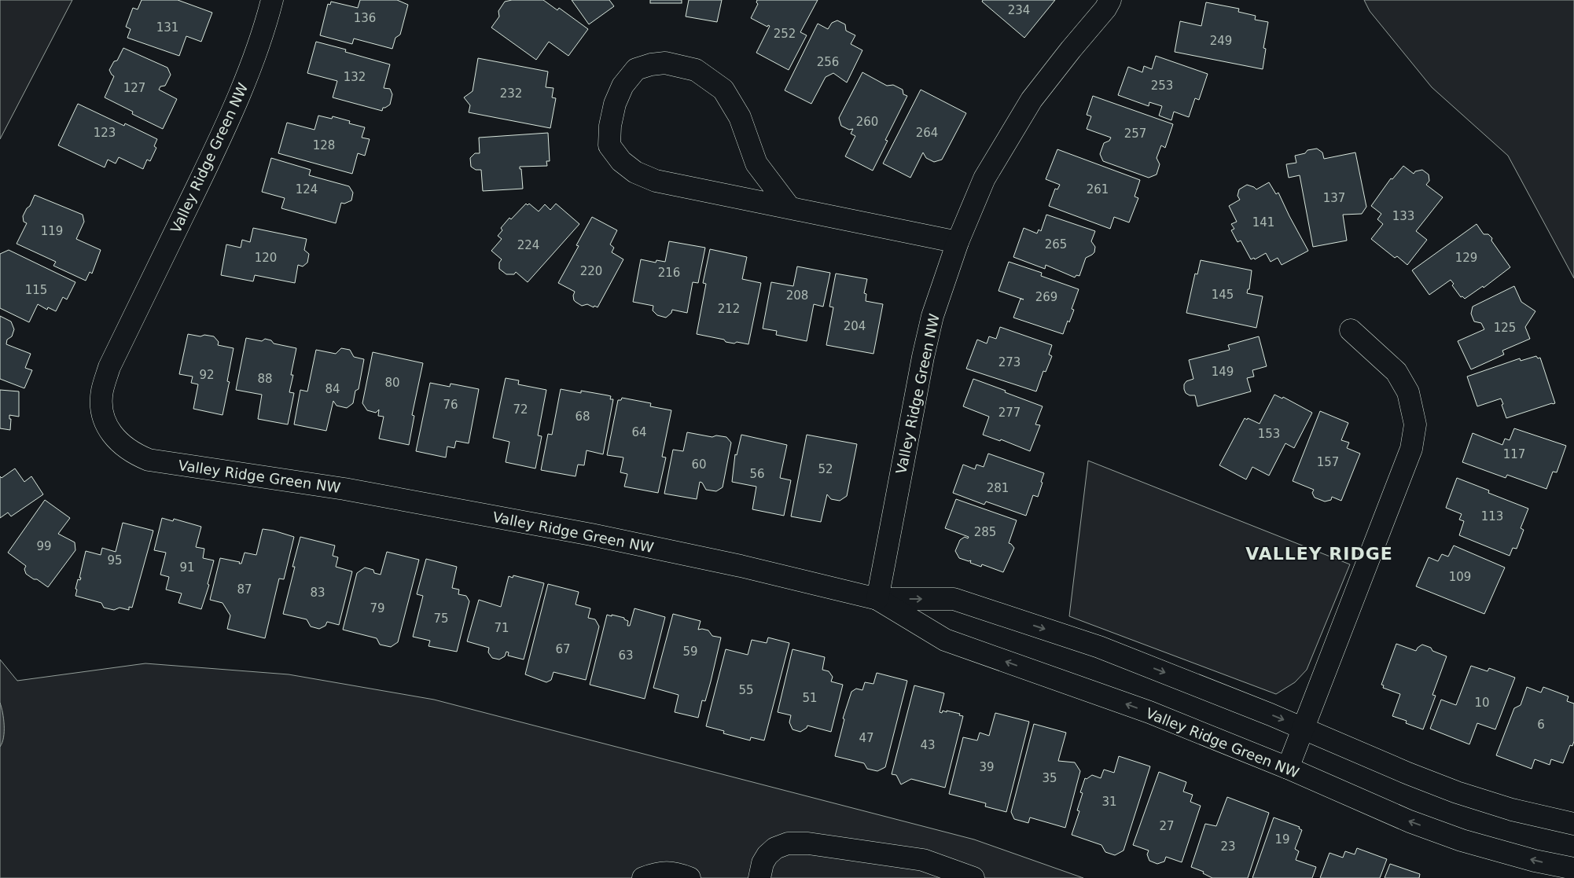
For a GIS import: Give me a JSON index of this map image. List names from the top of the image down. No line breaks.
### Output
{"streets":{"street":["Valley Ridge Green NW"]},"districts":["VALLEY RIDGE"],"house_numbers":["234","136","131","252","249","256","132","253","127","232","260","123","264","257","128","124","261","137","133","141","119","265","224","120","129","220","216","115","145","208","269","212","204","125","273","149","92","88","80","84","76","72","277","68","64","153","117","157","60","52","56","281","113","285","99","95","91","109","87","83","79","75","71","67","59","63","55","51","10","6","47","43","39","35","31","27","19","23"]}
